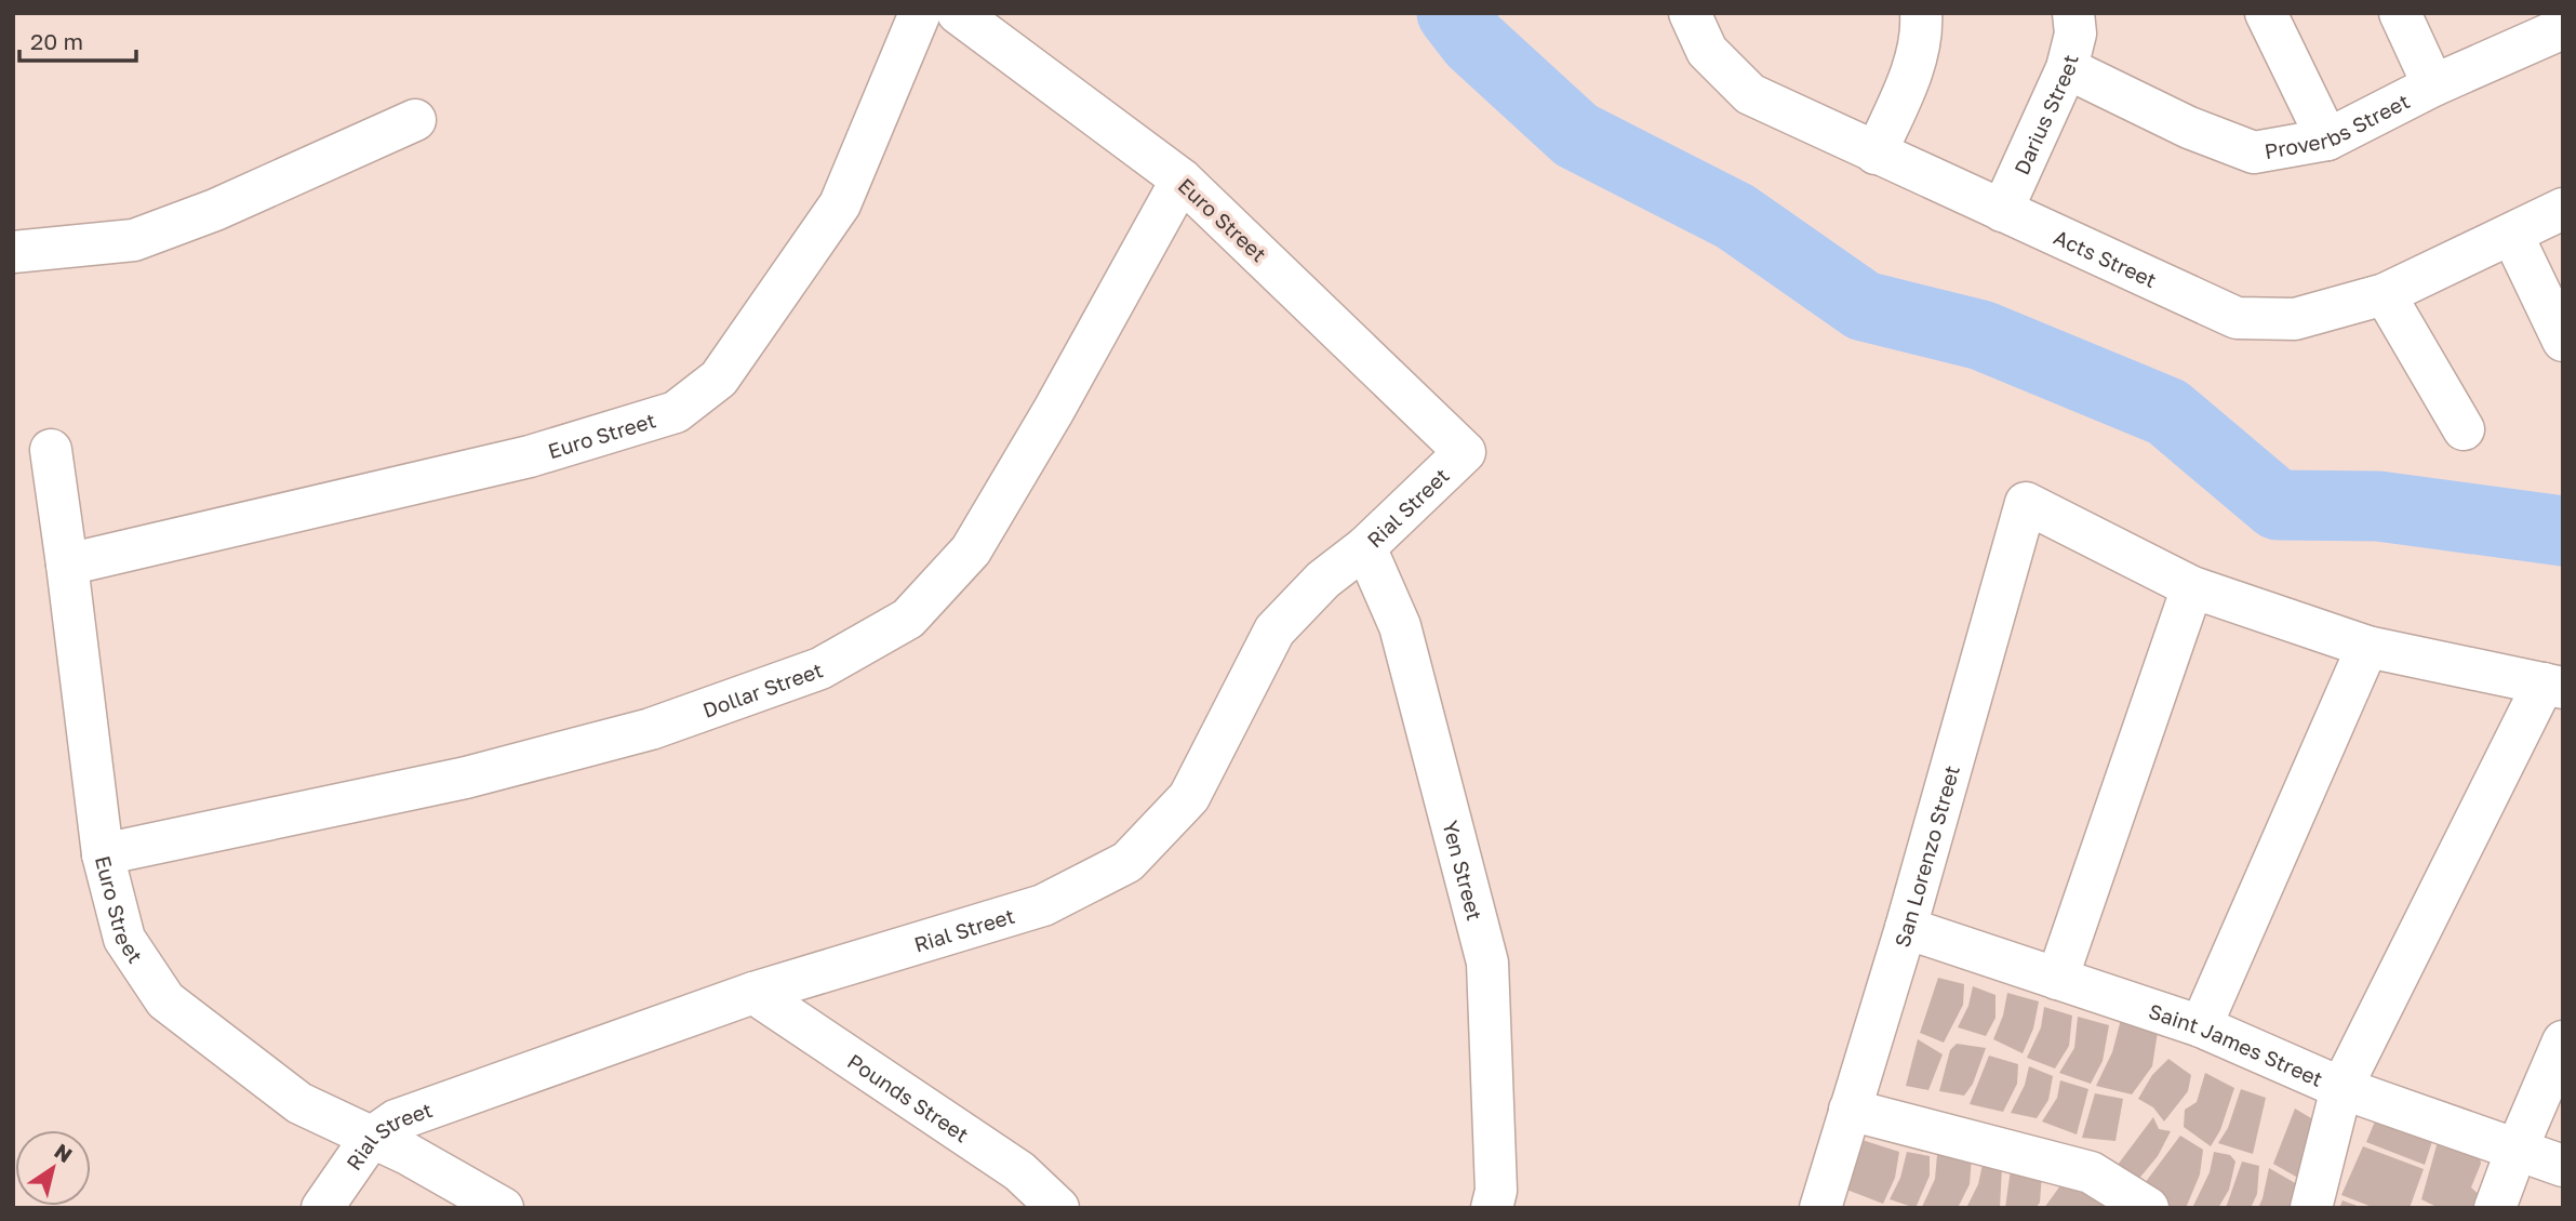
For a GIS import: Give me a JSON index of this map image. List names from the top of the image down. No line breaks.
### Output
{"streets":{"street":["Darius Street","Proverbs Street","Euro Street","Acts Street","Rial Street","Dollar Street","San Lorenzo Street","Yen Street","Saint James Street","Pounds Street"]},"crossings":[["Darius Street","Proverbs Street"],["Darius Street","Acts Street"],["Euro Street","Rial Street"],["Euro Street","Dollar Street"],["Rial Street","Yen Street"],["Rial Street","Pounds Street"],["San Lorenzo Street","Saint James Street"]],"scale_bar":"20 m","north":"top right"}
